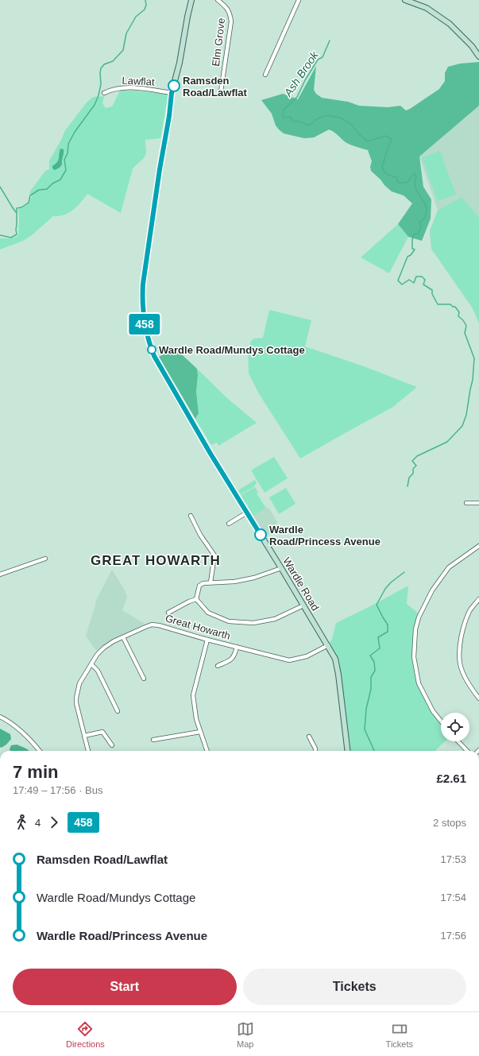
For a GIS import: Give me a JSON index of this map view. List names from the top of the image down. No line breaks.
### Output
{"streets":{"street":["Elm Grove","Lawflat","Wardle Road","Great Howarth"]},"crossings":[["Lawflat","Wardle Road"],["Wardle Road","Great Howarth"]],"districts":["GREAT HOWARTH"],"water":["Ash Brook"],"places":["Ramsden Road/Lawflat","Wardle Road/Mundys Cottage","Wardle Road/Princess Avenue"],"lines":["bus line 458"],"page":{"on_map":"458","heading":["7 min","17:49 – 17:56 · Bus","£2.61"],"legs":["4","458","2 stops"],"list":[{"name":"Ramsden Road/Lawflat","value":"17:53"},{"name":"Wardle Road/Mundys Cottage","value":"17:54"},{"name":"Wardle Road/Princess Avenue","value":"17:56"}],"buttons":["Start","Tickets"],"tabs":["Directions","Map","Tickets"]}}
